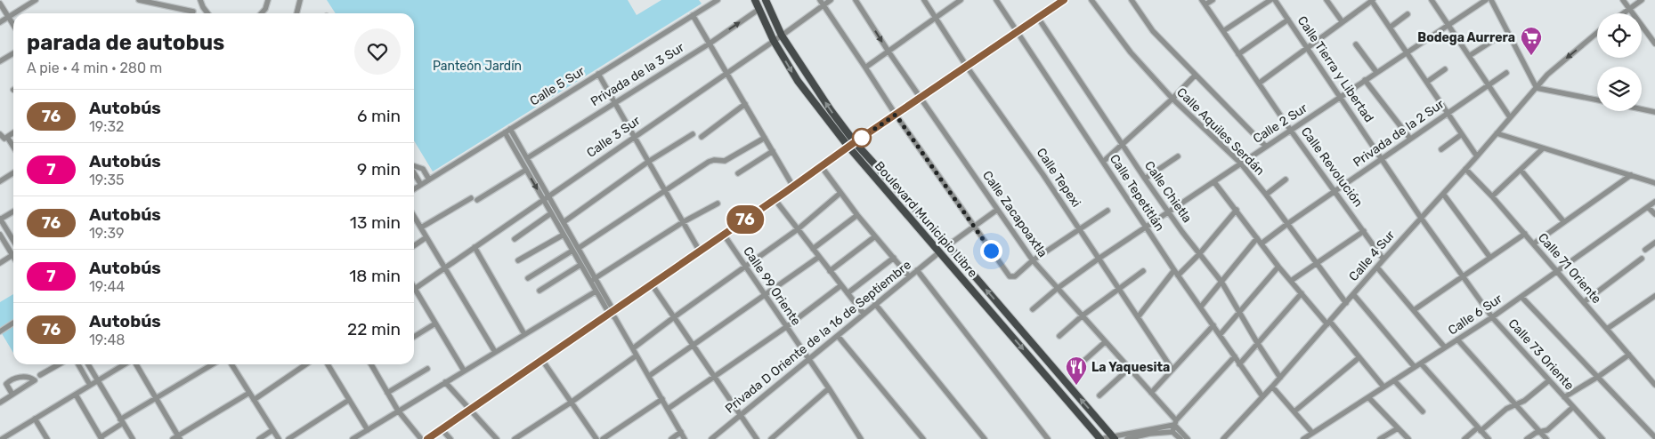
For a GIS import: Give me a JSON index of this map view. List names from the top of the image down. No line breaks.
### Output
{"streets":{"main road":["Boulevard Municipio Libre"],"street":["Calle Tierra y Libertad","Privada de la 3 Sur","Calle 5 Sur","Calle 2 Sur","Calle Aquiles Serdán","Privada de la 2 Sur","Calle 3 Sur","Calle Revolución","Calle Tepexi","Calle Chietla","Calle Tepetitlán","Calle Zacapoaxtla","Calle 4 Sur","Calle 71 Oriente","Calle 99 Oriente","Calle 6 Sur","Privada D Oriente de la 16 de Septiembre","Calle 73 Oriente"]},"crossings":[["Calle Tierra y Libertad","Calle 2 Sur"],["Calle Tierra y Libertad","Privada de la 2 Sur"],["Calle Tierra y Libertad","Calle 4 Sur"],["Calle Tierra y Libertad","Calle 73 Oriente"],["Privada de la 3 Sur","Boulevard Municipio Libre"],["Calle 2 Sur","Calle Aquiles Serdán"],["Calle 2 Sur","Calle Revolución"],["Calle 2 Sur","Calle Tepexi"],["Calle 2 Sur","Calle Chietla"],["Calle 2 Sur","Calle Tepetitlán"],["Calle 2 Sur","Calle Zacapoaxtla"],["Calle Aquiles Serdán","Privada de la 2 Sur"],["Calle Aquiles Serdán","Calle 4 Sur"],["Privada de la 2 Sur","Calle Revolución"],["Calle 3 Sur","Boulevard Municipio Libre"],["Calle Revolución","Calle 4 Sur"],["Calle Chietla","Calle 4 Sur"],["Calle Tepetitlán","Calle 4 Sur"],["Boulevard Municipio Libre","Privada D Oriente de la 16 de Septiembre"],["Calle 4 Sur","Calle 71 Oriente"],["Calle 4 Sur","Calle 73 Oriente"],["Calle 71 Oriente","Calle 6 Sur"],["Calle 99 Oriente","Privada D Oriente de la 16 de Septiembre"],["Calle 6 Sur","Calle 73 Oriente"]],"parks":["Panteón Jardín"],"places":{"supermarket":["Bodega Aurrera"],"restaurant":["La Yaquesita"]},"lines":["bus line 76"],"page":{"on_map":"76","heading":["parada de autobus","A pie · 4 min · 280 m"],"list":[{"mark":"76","name":"Autobús","note":"19:32","value":"6 min"},{"mark":"7","name":"Autobús","note":"19:35","value":"9 min"},{"mark":"76","name":"Autobús","note":"19:39","value":"13 min"},{"mark":"7","name":"Autobús","note":"19:44","value":"18 min"},{"mark":"76","name":"Autobús","note":"19:48","value":"22 min"}]}}
